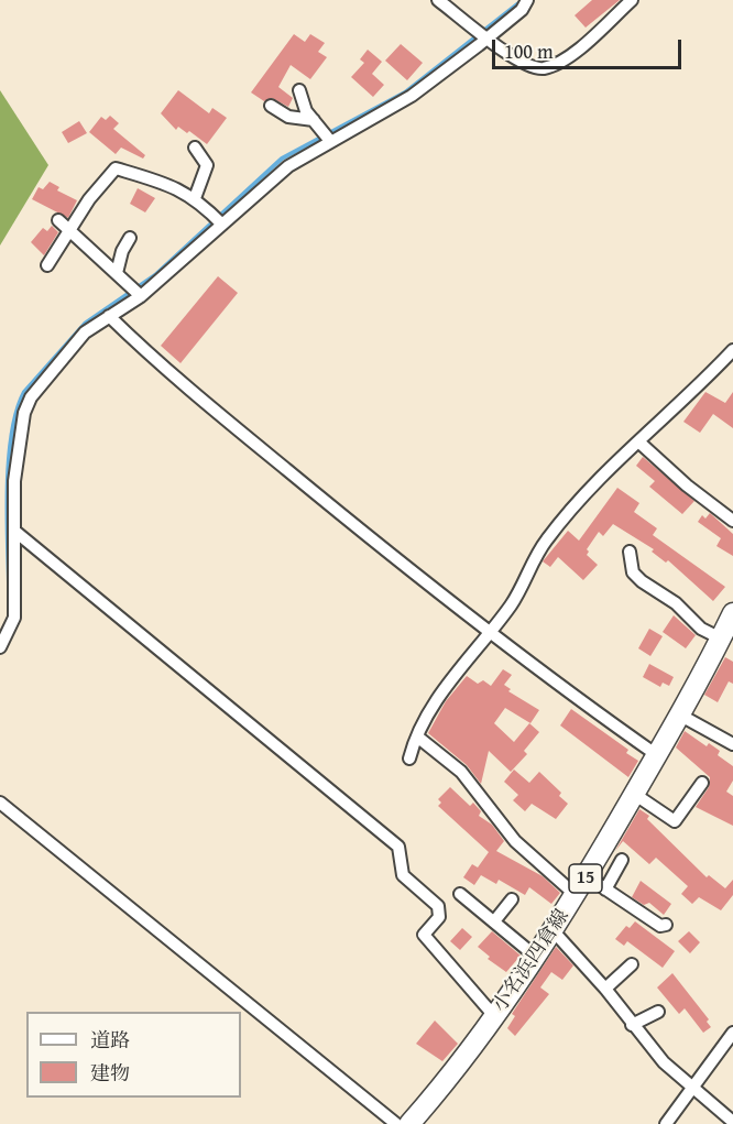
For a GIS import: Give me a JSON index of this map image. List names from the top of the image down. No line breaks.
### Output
{"streets":{"main road":["15","小名浜四倉線"]},"legend":["道路","建物"],"scale_bar":"100 m"}
